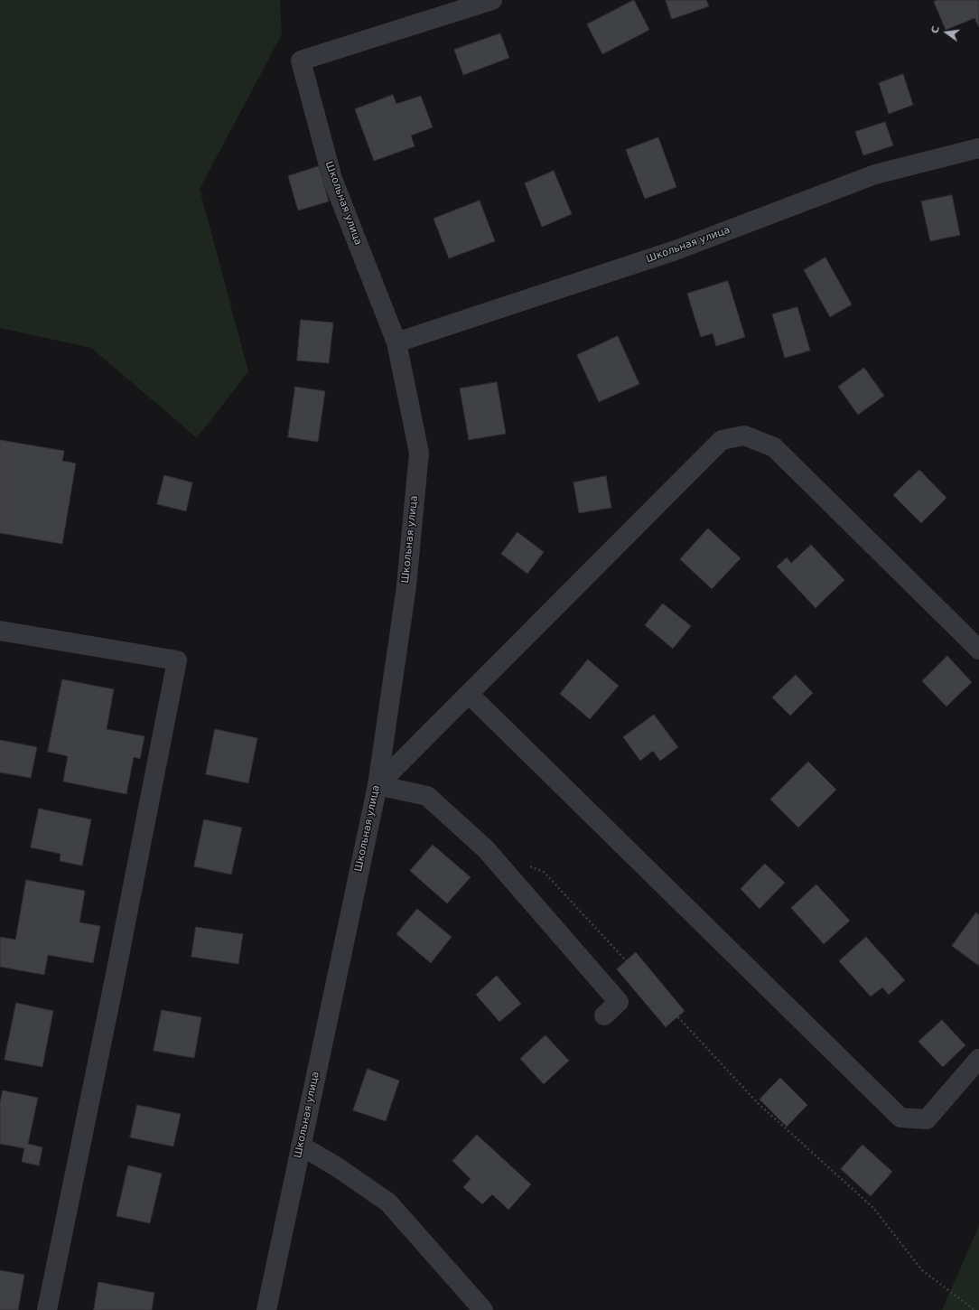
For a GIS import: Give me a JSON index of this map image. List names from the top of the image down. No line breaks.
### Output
{"streets":{"street":["Школьная улица"]},"north":"left"}
